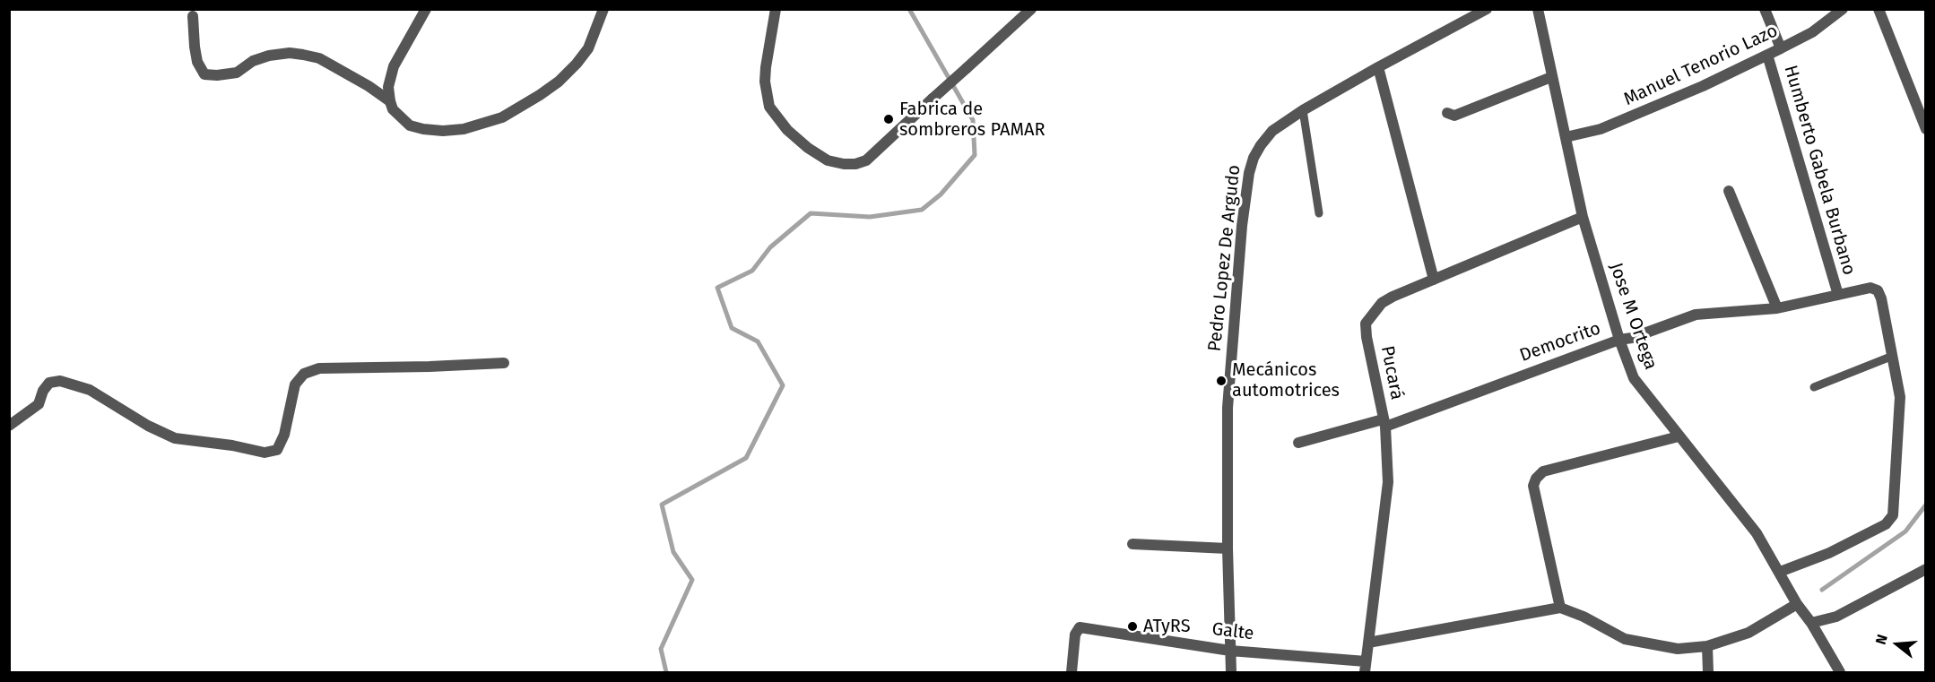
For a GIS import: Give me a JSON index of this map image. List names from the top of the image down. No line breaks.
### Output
{"streets":{"street":["Manuel Tenorio Lazo","Humberto Gabela Burbano","Pedro Lopez De Argudo","Jose M Ortega","Democrito","Pucará","Galte"]},"crossings":[["Manuel Tenorio Lazo","Humberto Gabela Burbano"],["Manuel Tenorio Lazo","Jose M Ortega"],["Humberto Gabela Burbano","Democrito"],["Pedro Lopez De Argudo","Galte"],["Jose M Ortega","Democrito"],["Jose M Ortega","Pucará"],["Democrito","Pucará"],["Pucará","Galte"]],"places":["Fabrica de sombreros PAMAR","Mecánicos automotrices","ATyRS"],"north":"left"}
